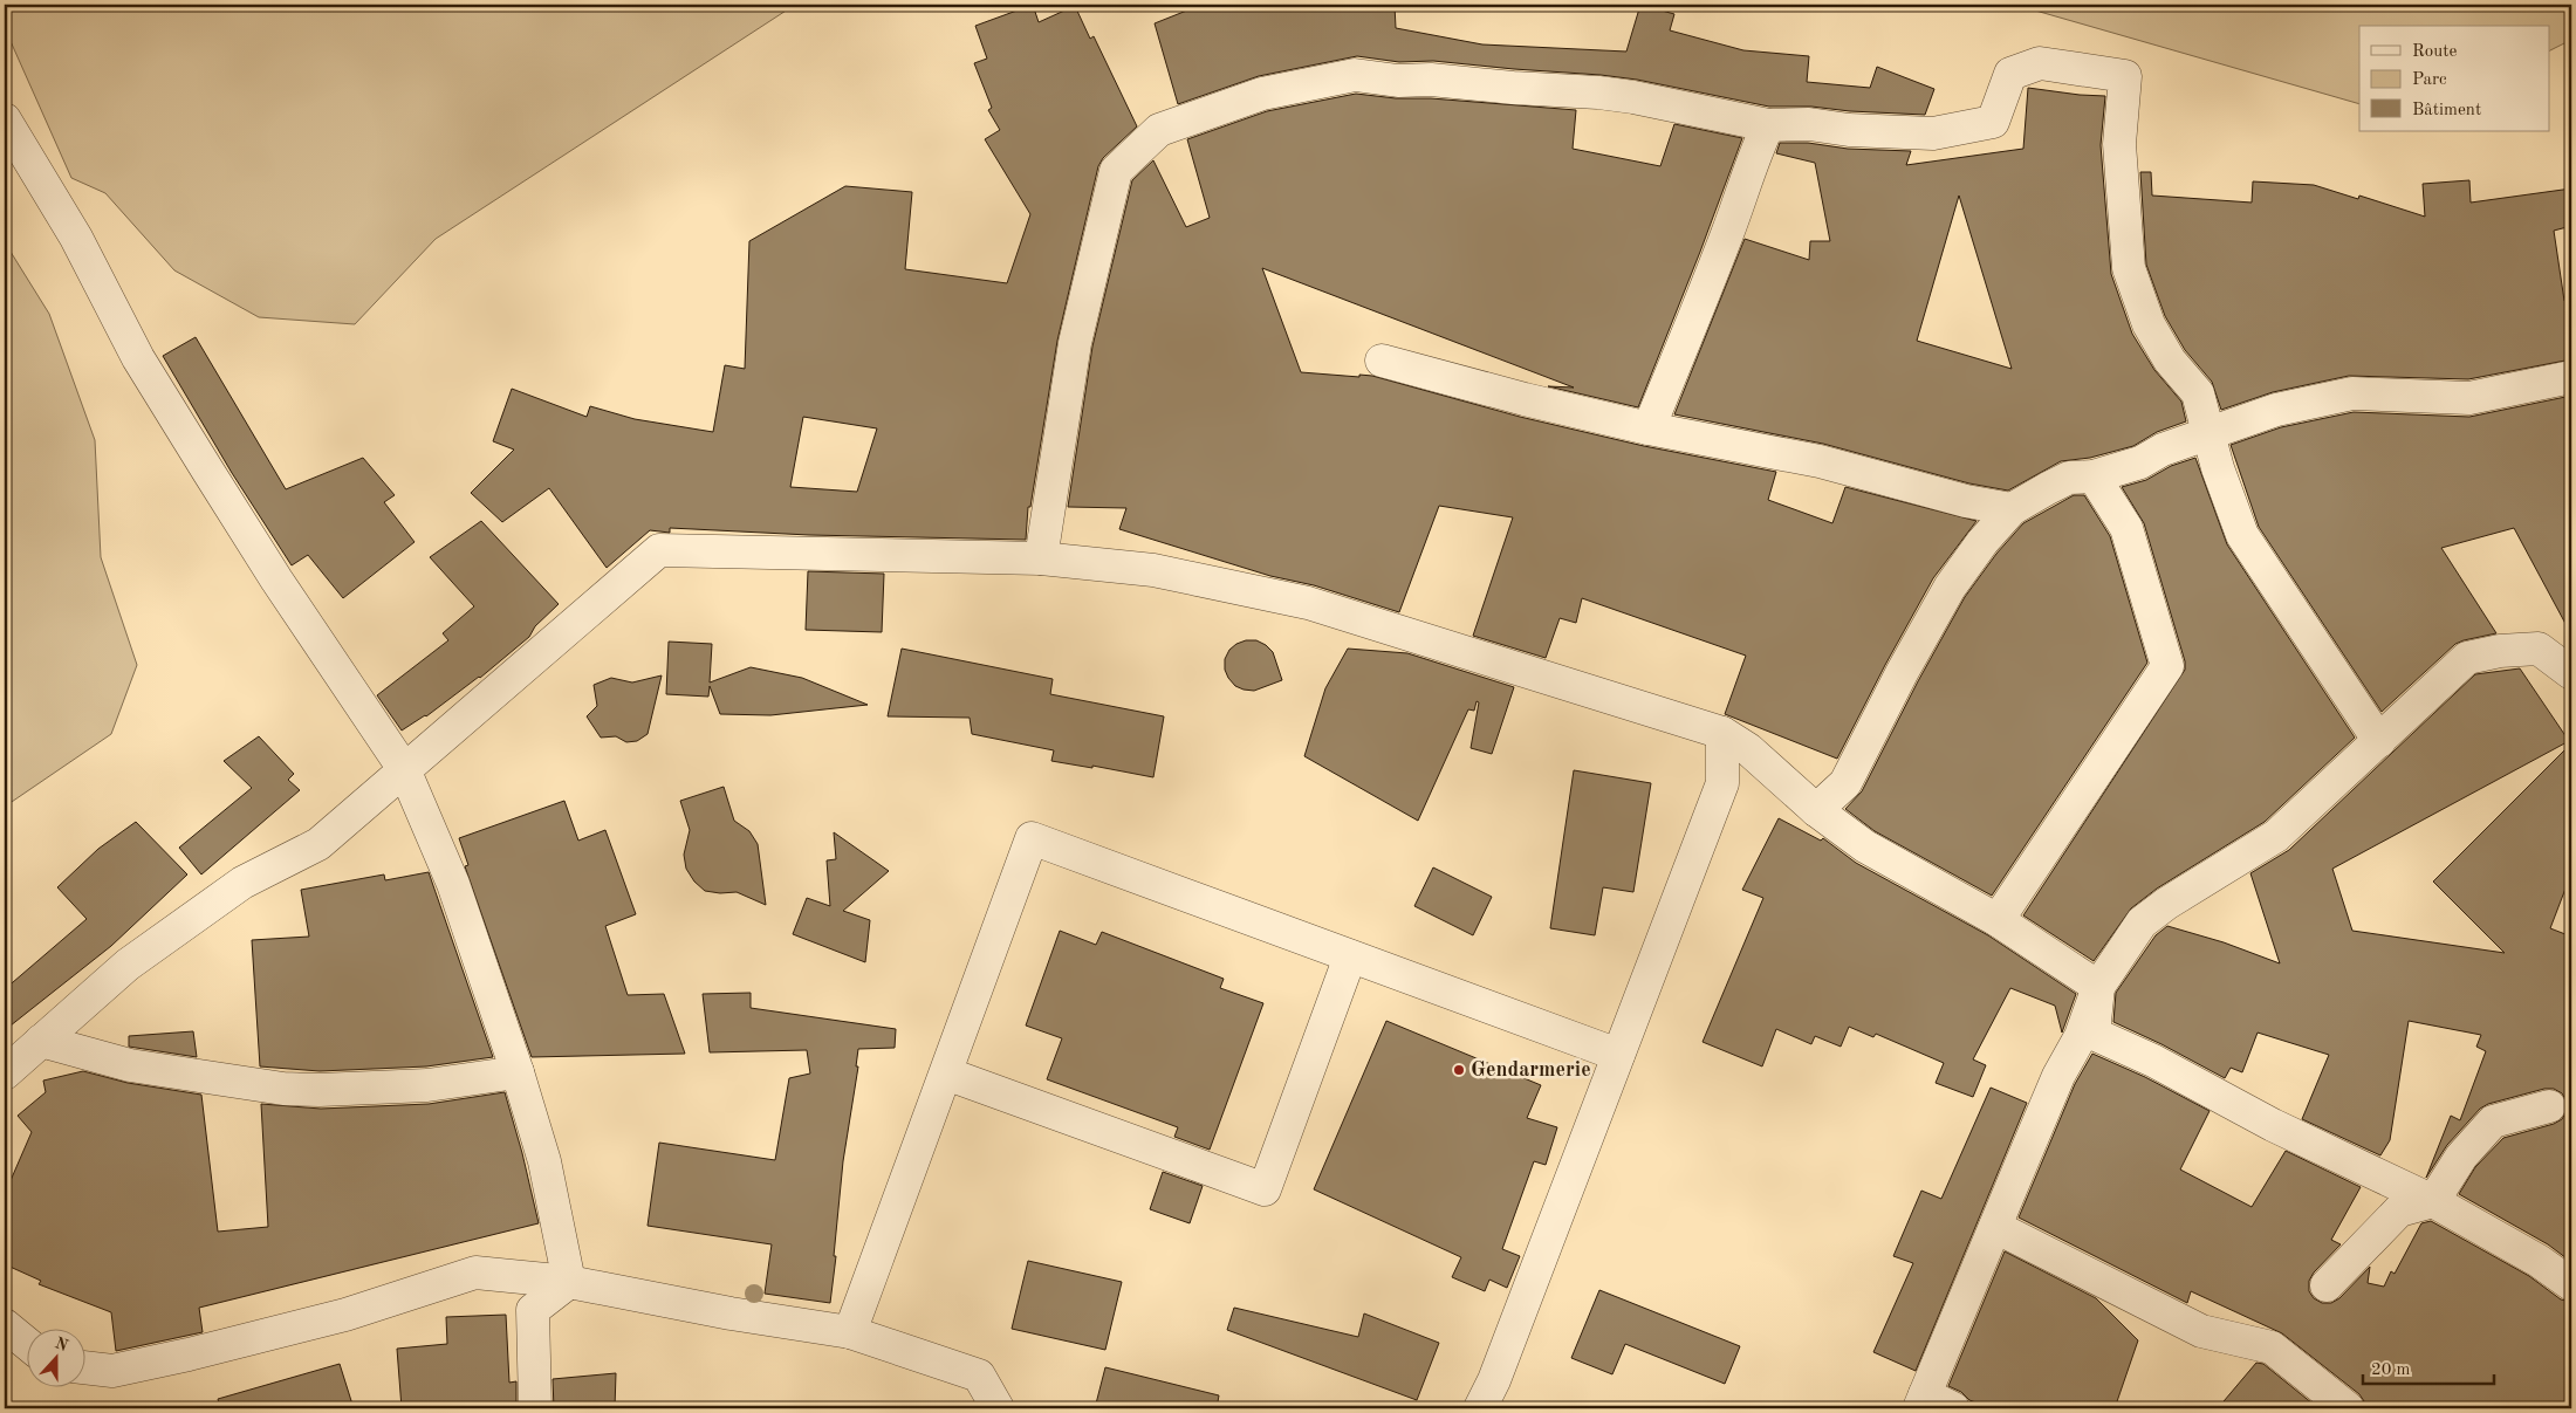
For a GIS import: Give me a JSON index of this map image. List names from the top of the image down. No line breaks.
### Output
{"places":["Gendarmerie"],"legend":["Route","Parc","Bâtiment"],"scale_bar":"20 m","north":"top"}
